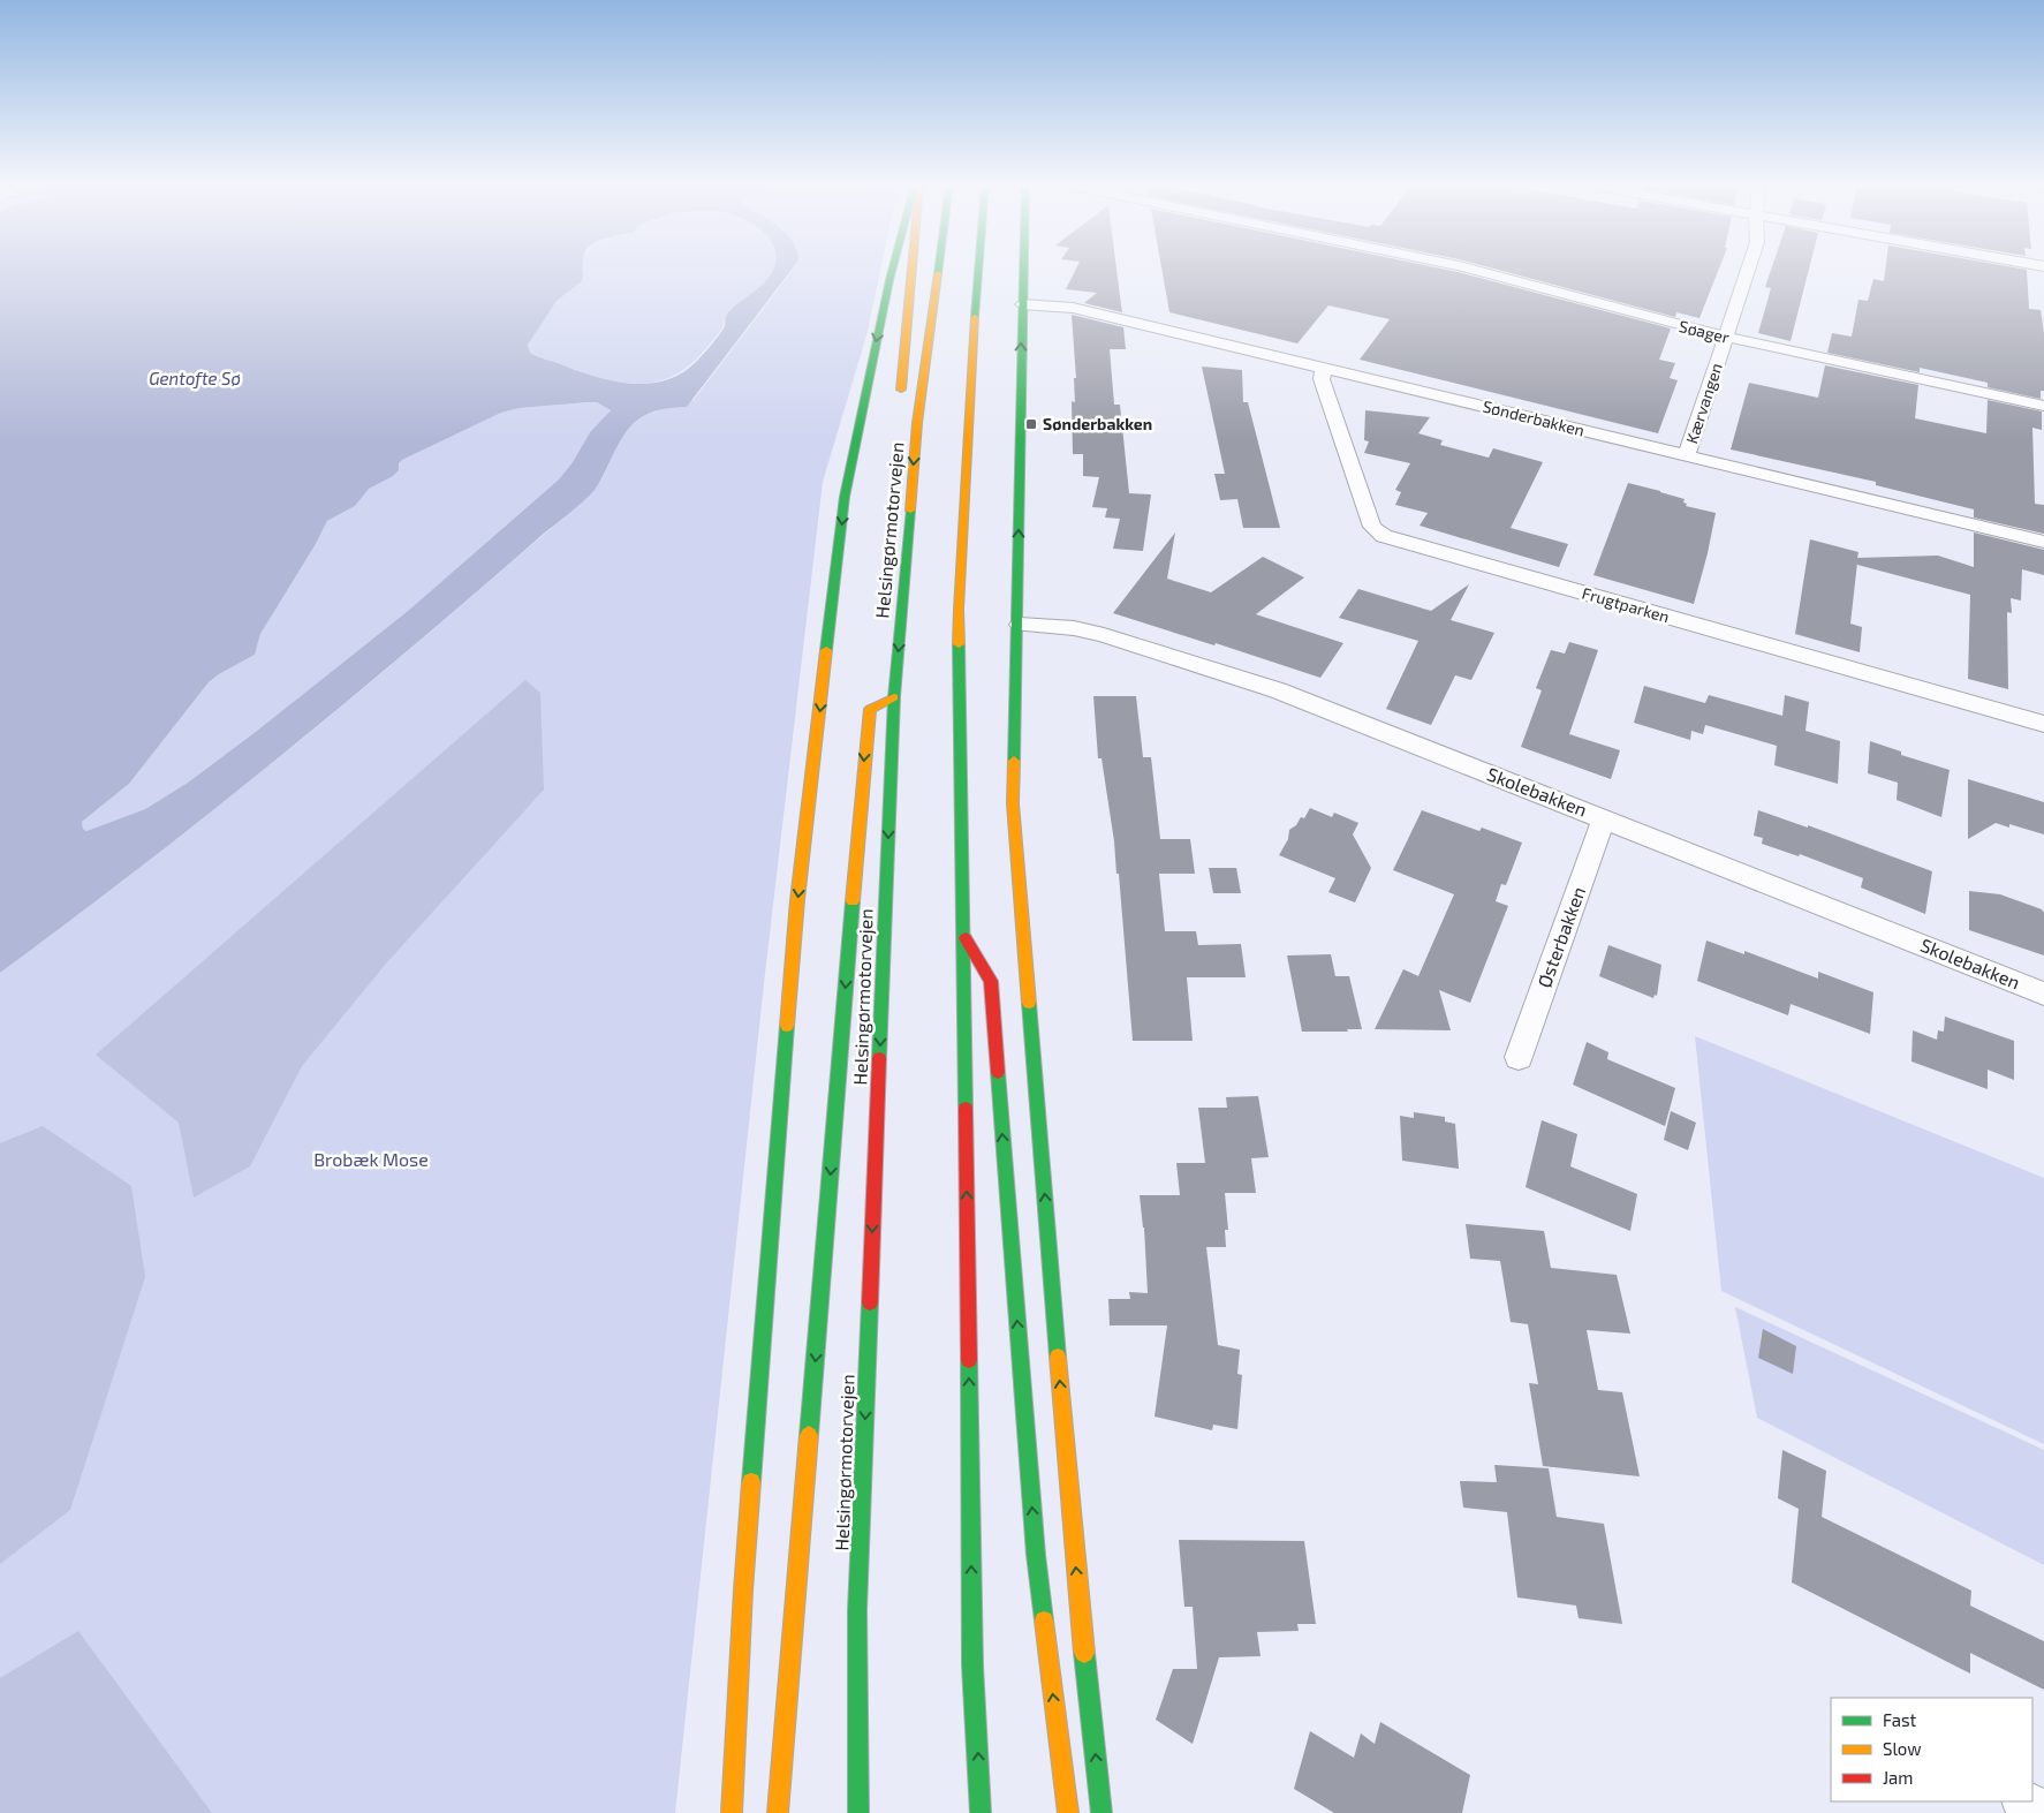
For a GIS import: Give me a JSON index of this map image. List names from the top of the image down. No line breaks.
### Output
{"streets":{"main road":["Helsingørmotorvejen"],"street":["Søager","Kærvangen","Sønderbakken","Frugtparken","Skolebakken","Østerbakken"]},"crossings":[["Søager","Kærvangen"],["Kærvangen","Sønderbakken"],["Sønderbakken","Frugtparken"],["Skolebakken","Østerbakken"]],"water":["Gentofte Sø"],"parks":["Brobæk Mose"],"places":{"transit":["Sønderbakken"]},"legend":["Fast","Slow","Jam"]}
